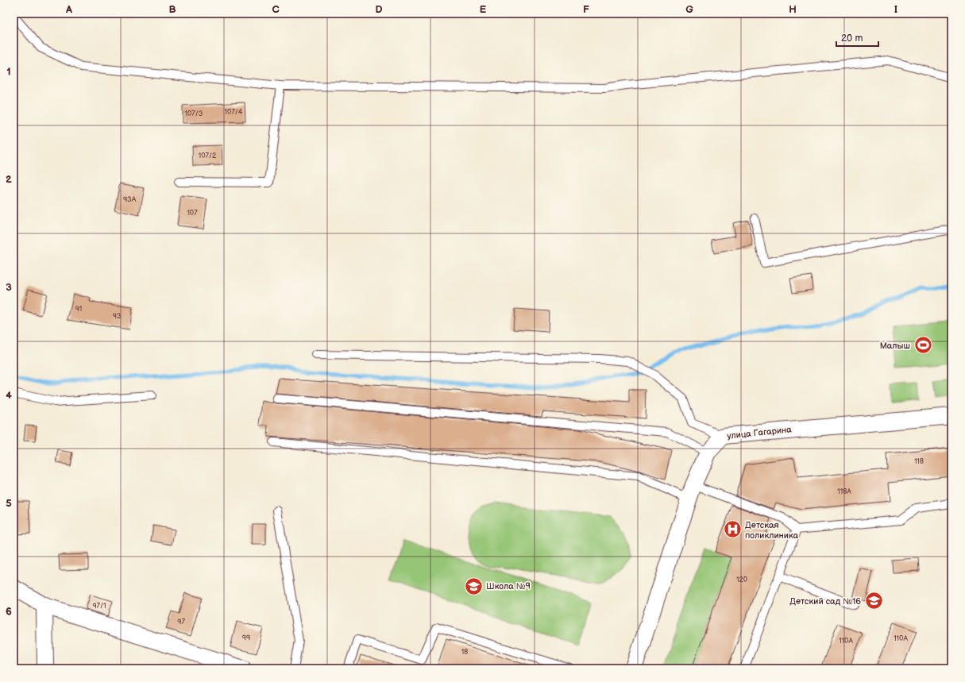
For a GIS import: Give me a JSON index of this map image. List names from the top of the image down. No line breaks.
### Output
{"streets":{"street":["улица Гагарина"]},"places":{"sports":["Малыш"],"hospital":["Детская поликлиника"],"school or university":["Школа №9","Детский сад №16"]},"house_numbers":["107/4","107/3","107/2","93А","107","91","93","118","118А","120","97/1","97","99","110А","110А","18"],"scale_bar":"20 m","grid":{"columns":["A","B","C","D","E","F","G","H","I"],"rows":["1","2","3","4","5","6"]}}
